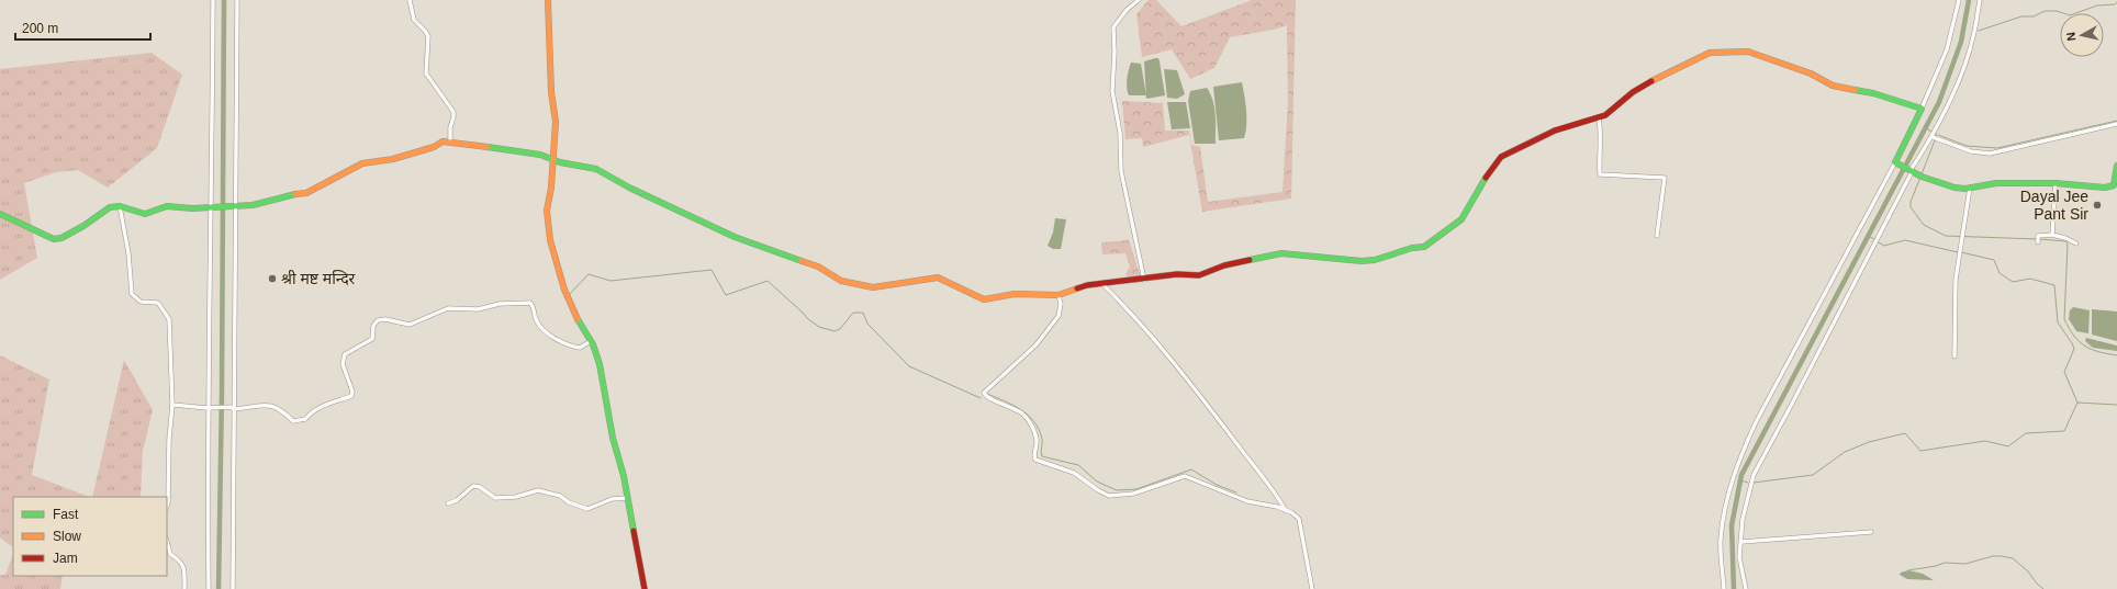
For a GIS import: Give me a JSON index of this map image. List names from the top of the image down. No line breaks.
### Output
{"places":["Dayal Jee Pant Sir","श्री मष्ट मन्दिर"],"legend":["Fast","Slow","Jam"],"scale_bar":"200 m","north":"left"}
